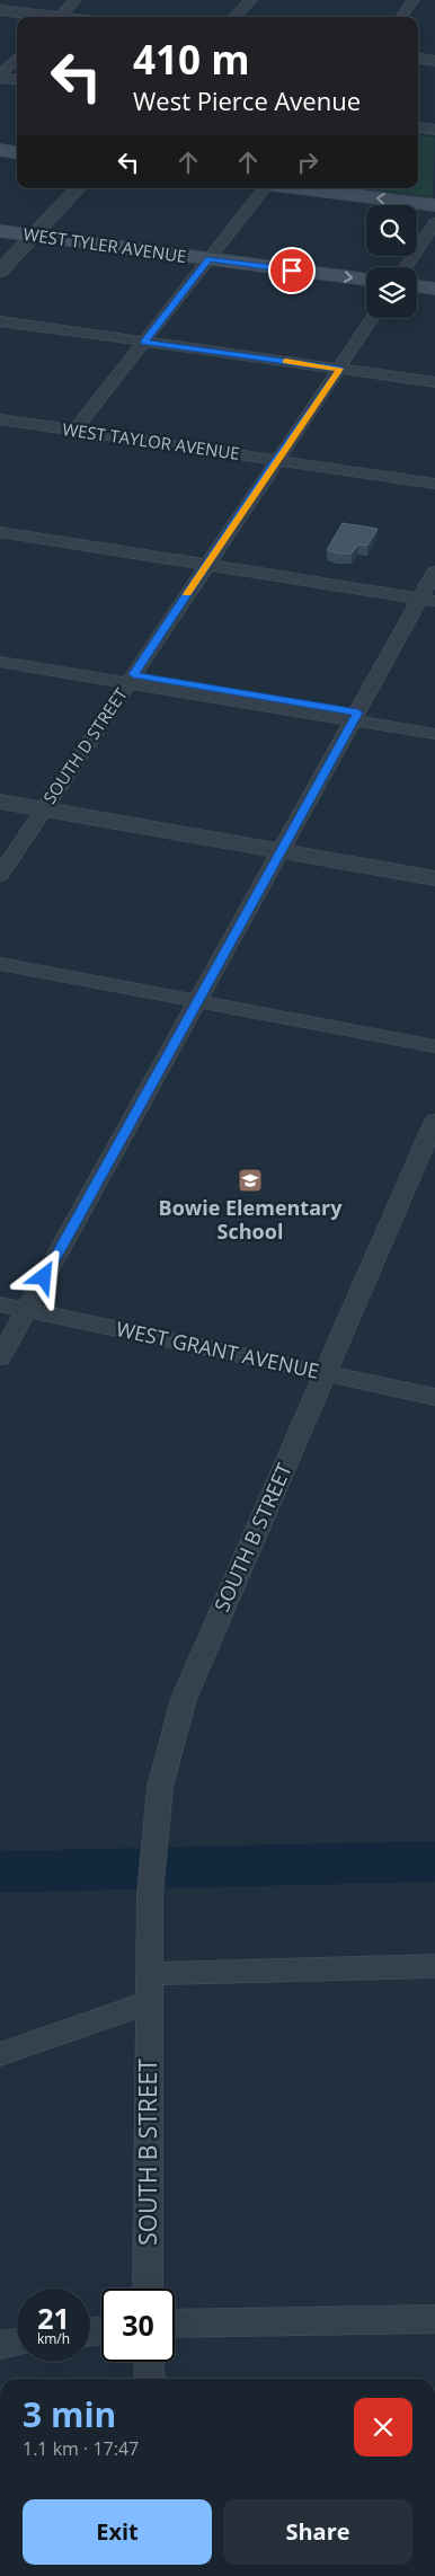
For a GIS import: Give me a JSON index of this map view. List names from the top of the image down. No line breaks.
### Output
{"streets":{"main road":["WEST TYLER AVENUE"],"street":["WEST TAYLOR AVENUE","SOUTH D STREET","WEST GRANT AVENUE","SOUTH B STREET"]},"crossings":[["WEST TAYLOR AVENUE","SOUTH D STREET"],["WEST GRANT AVENUE","SOUTH B STREET"]],"places":{"school or university":["Bowie Elementary School"]},"page":{"turn":["410 m","West Pierce Avenue"],"speed":"21 km/h","limit":"30","heading":["3 min","1.1 km · 17:47"],"buttons":["Exit","Share"]}}
